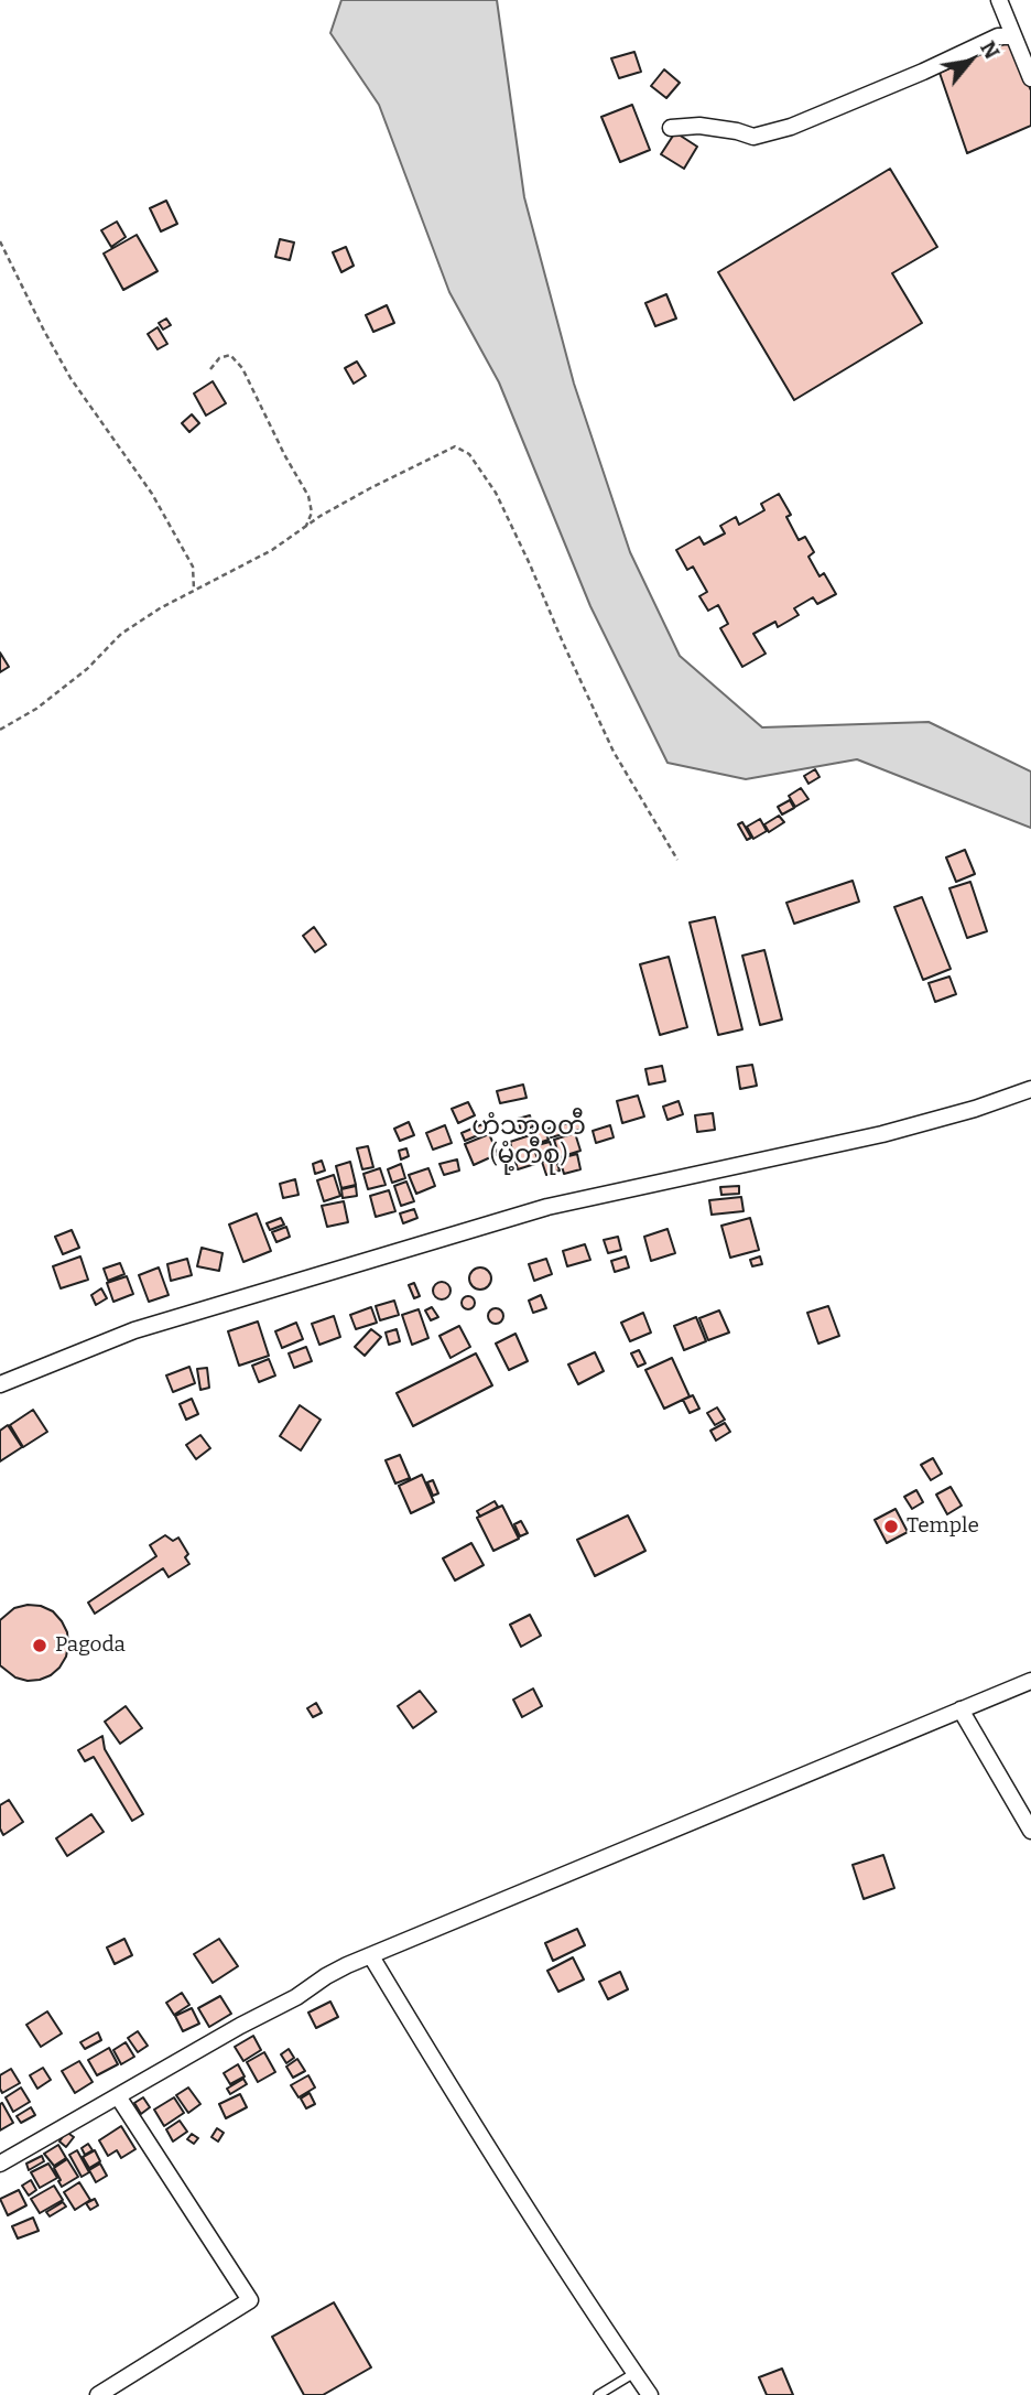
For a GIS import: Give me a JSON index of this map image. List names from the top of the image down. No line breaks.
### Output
{"districts":["ဟံသာဝတီ (မုံ့တီစု)"],"places":["Temple","Pagoda"],"north":"top right"}
